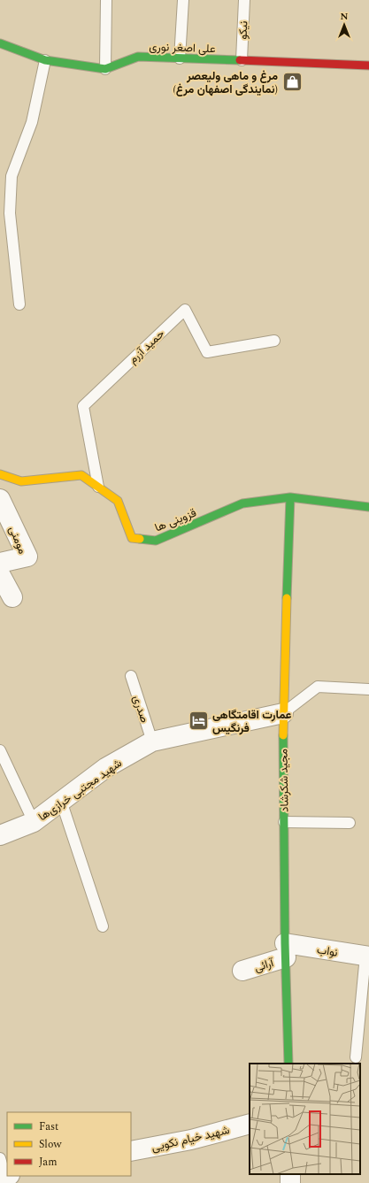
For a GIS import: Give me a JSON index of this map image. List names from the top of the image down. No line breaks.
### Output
{"streets":{"street":["علی اصغر نوری","قزوینی ها","مومنی","مجید شکرشاد","شهید مجتبی خرازی‌ها","نواب","آرائی","شهید خیام نکویی"],"lane":["نیکو","حمید آزرم","صدری"]},"crossings":[["نیکو","علی اصغر نوری"],["حمید آزرم","قزوینی ها"],["قزوینی ها","مجید شکرشاد"],["صدری","شهید مجتبی خرازی‌ها"],["مجید شکرشاد","شهید مجتبی خرازی‌ها"],["مجید شکرشاد","نواب"],["مجید شکرشاد","آرائی"],["نواب","آرائی"]],"places":{"shop":["مرغ و ماهی ولیعصر (نمایندگی اصفهان مرغ)"],"hotel":["عمارت اقامتگاهی فرنگیس"]},"legend":["Fast","Slow","Jam"],"north":"top"}
